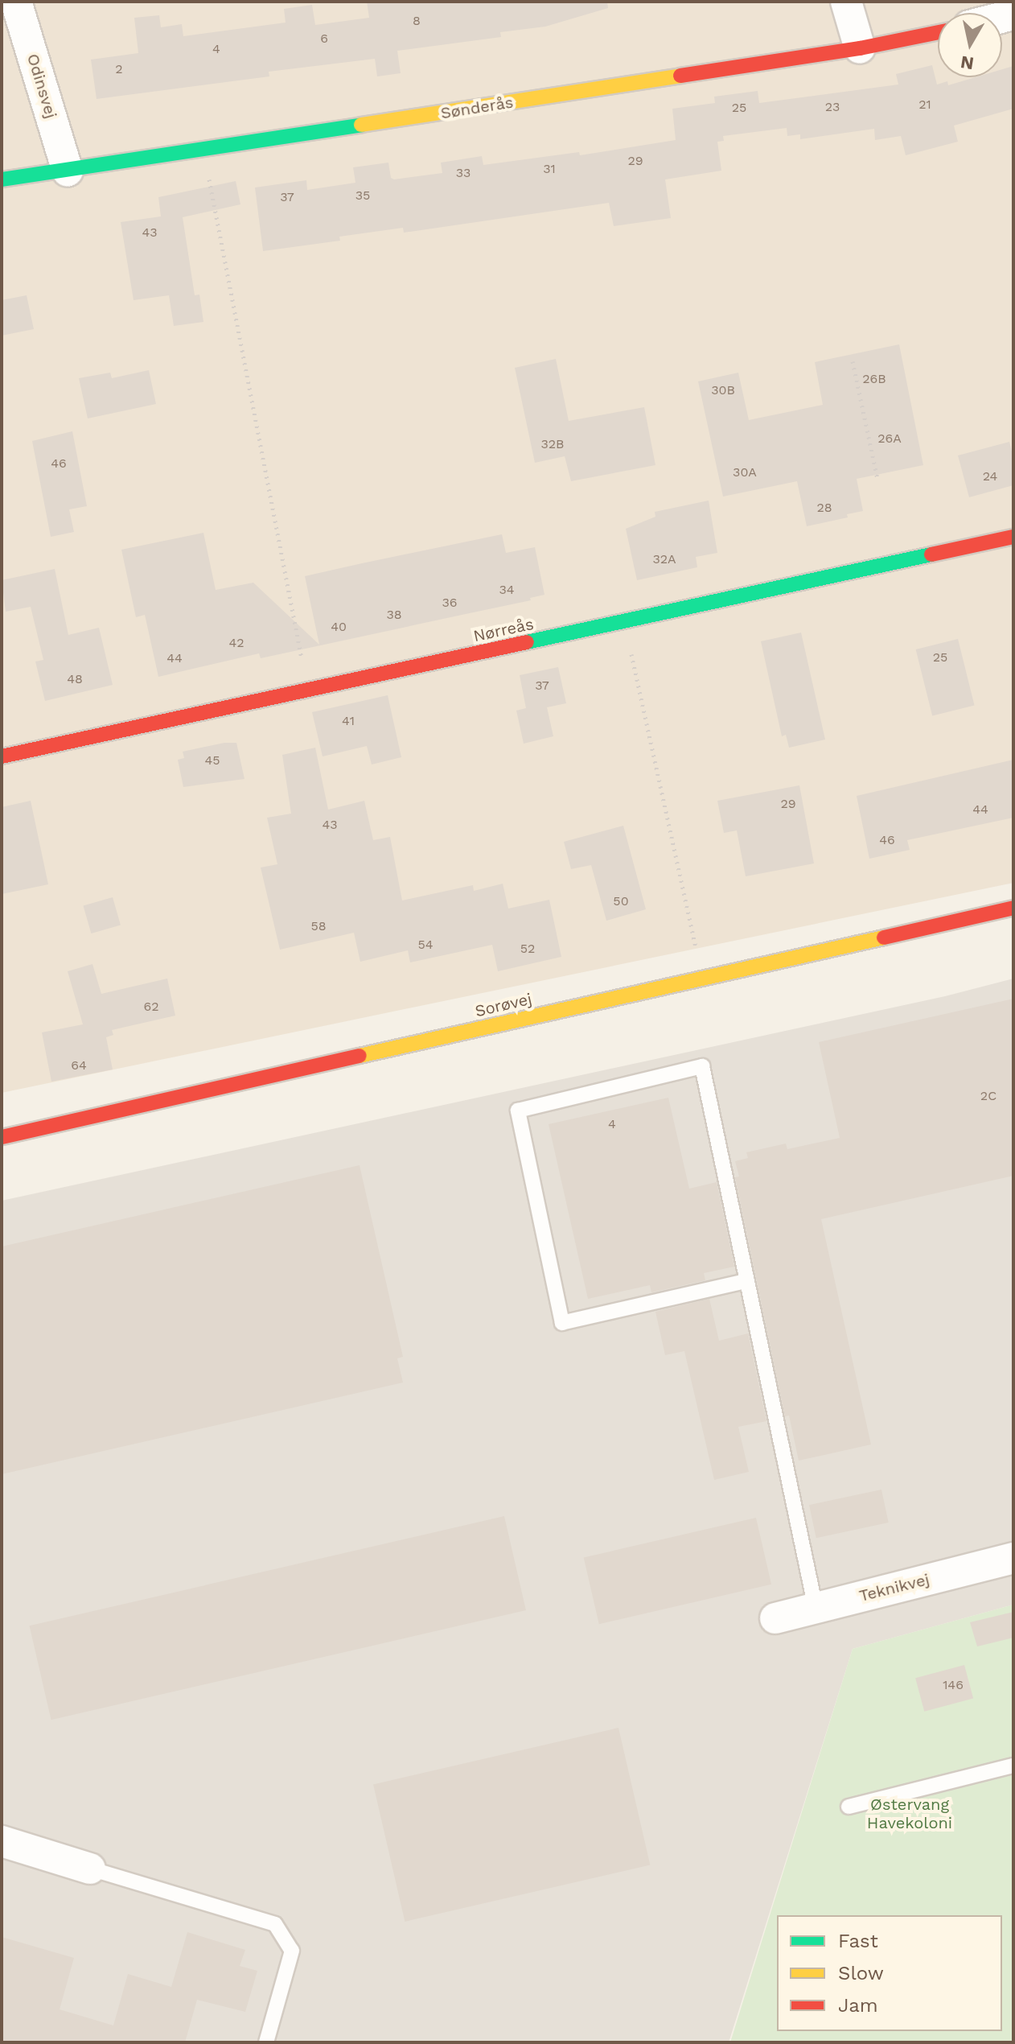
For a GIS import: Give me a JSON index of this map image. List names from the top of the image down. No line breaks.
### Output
{"streets":{"street":["Odinsvej","Sønderås","Nørreås","Sorøvej","Teknikvej"]},"crossings":[["Odinsvej","Sønderås"]],"parks":["Østervang Havekoloni"],"house_numbers":["8","6","4","2","21","23","25","29","31","33","35","37","43","26B","30B","26A","32B","46","30A","24","28","32A","34","36","38","40","42","25","44","48","37","41","45","29","44","43","46","50","58","54","52","62","64","2C","4","146"],"legend":["Fast","Slow","Jam"],"north":"bottom"}
